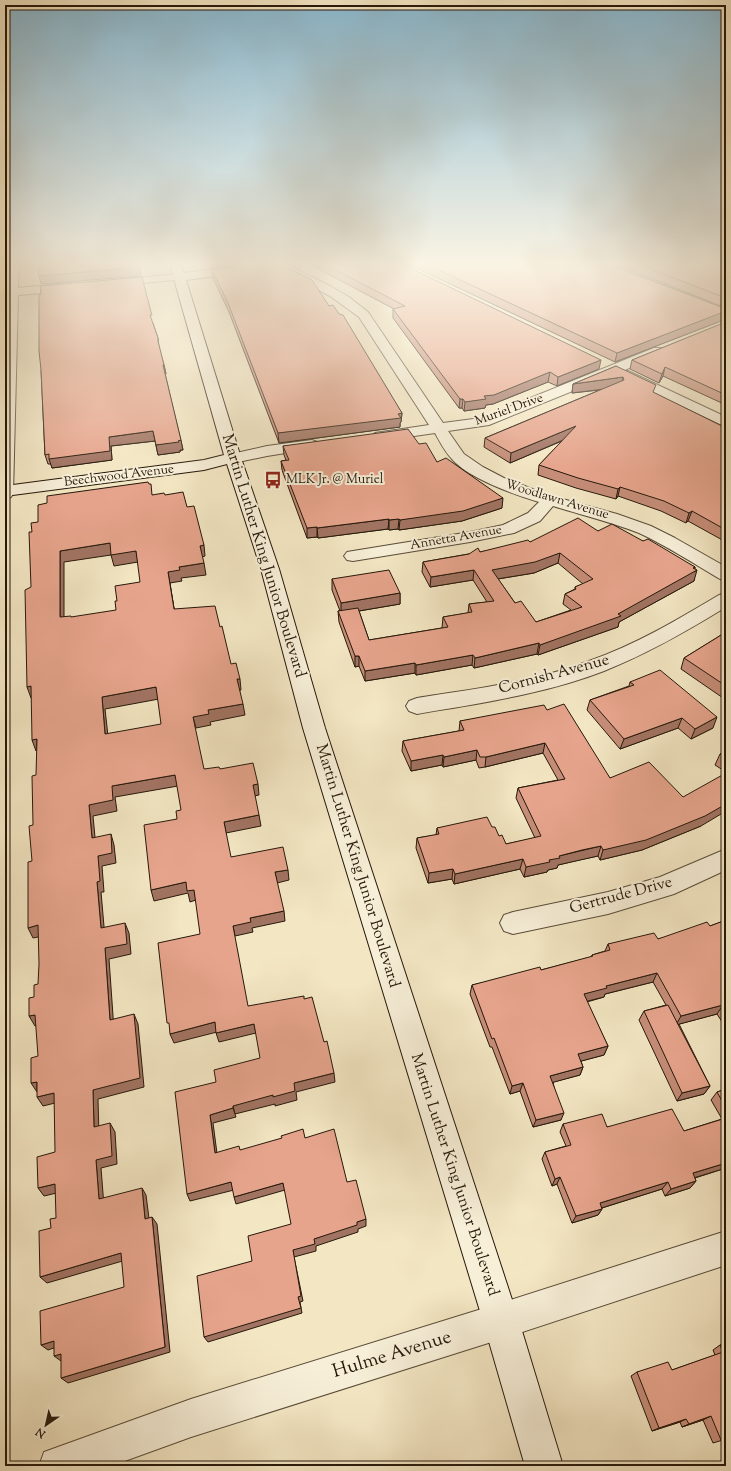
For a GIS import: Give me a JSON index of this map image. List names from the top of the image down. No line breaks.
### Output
{"streets":{"street":["Muriel Drive","Beechwood Avenue","Woodlawn Avenue","Annetta Avenue","Martin Luther King Junior Boulevard","Cornish Avenue","Gertrude Drive","Hulme Avenue"]},"crossings":[["Muriel Drive","Woodlawn Avenue"],["Beechwood Avenue","Martin Luther King Junior Boulevard"],["Woodlawn Avenue","Annetta Avenue"],["Martin Luther King Junior Boulevard","Hulme Avenue"]],"places":{"bus stop":["MLK Jr. @ Muriel"]},"north":"bottom left"}
